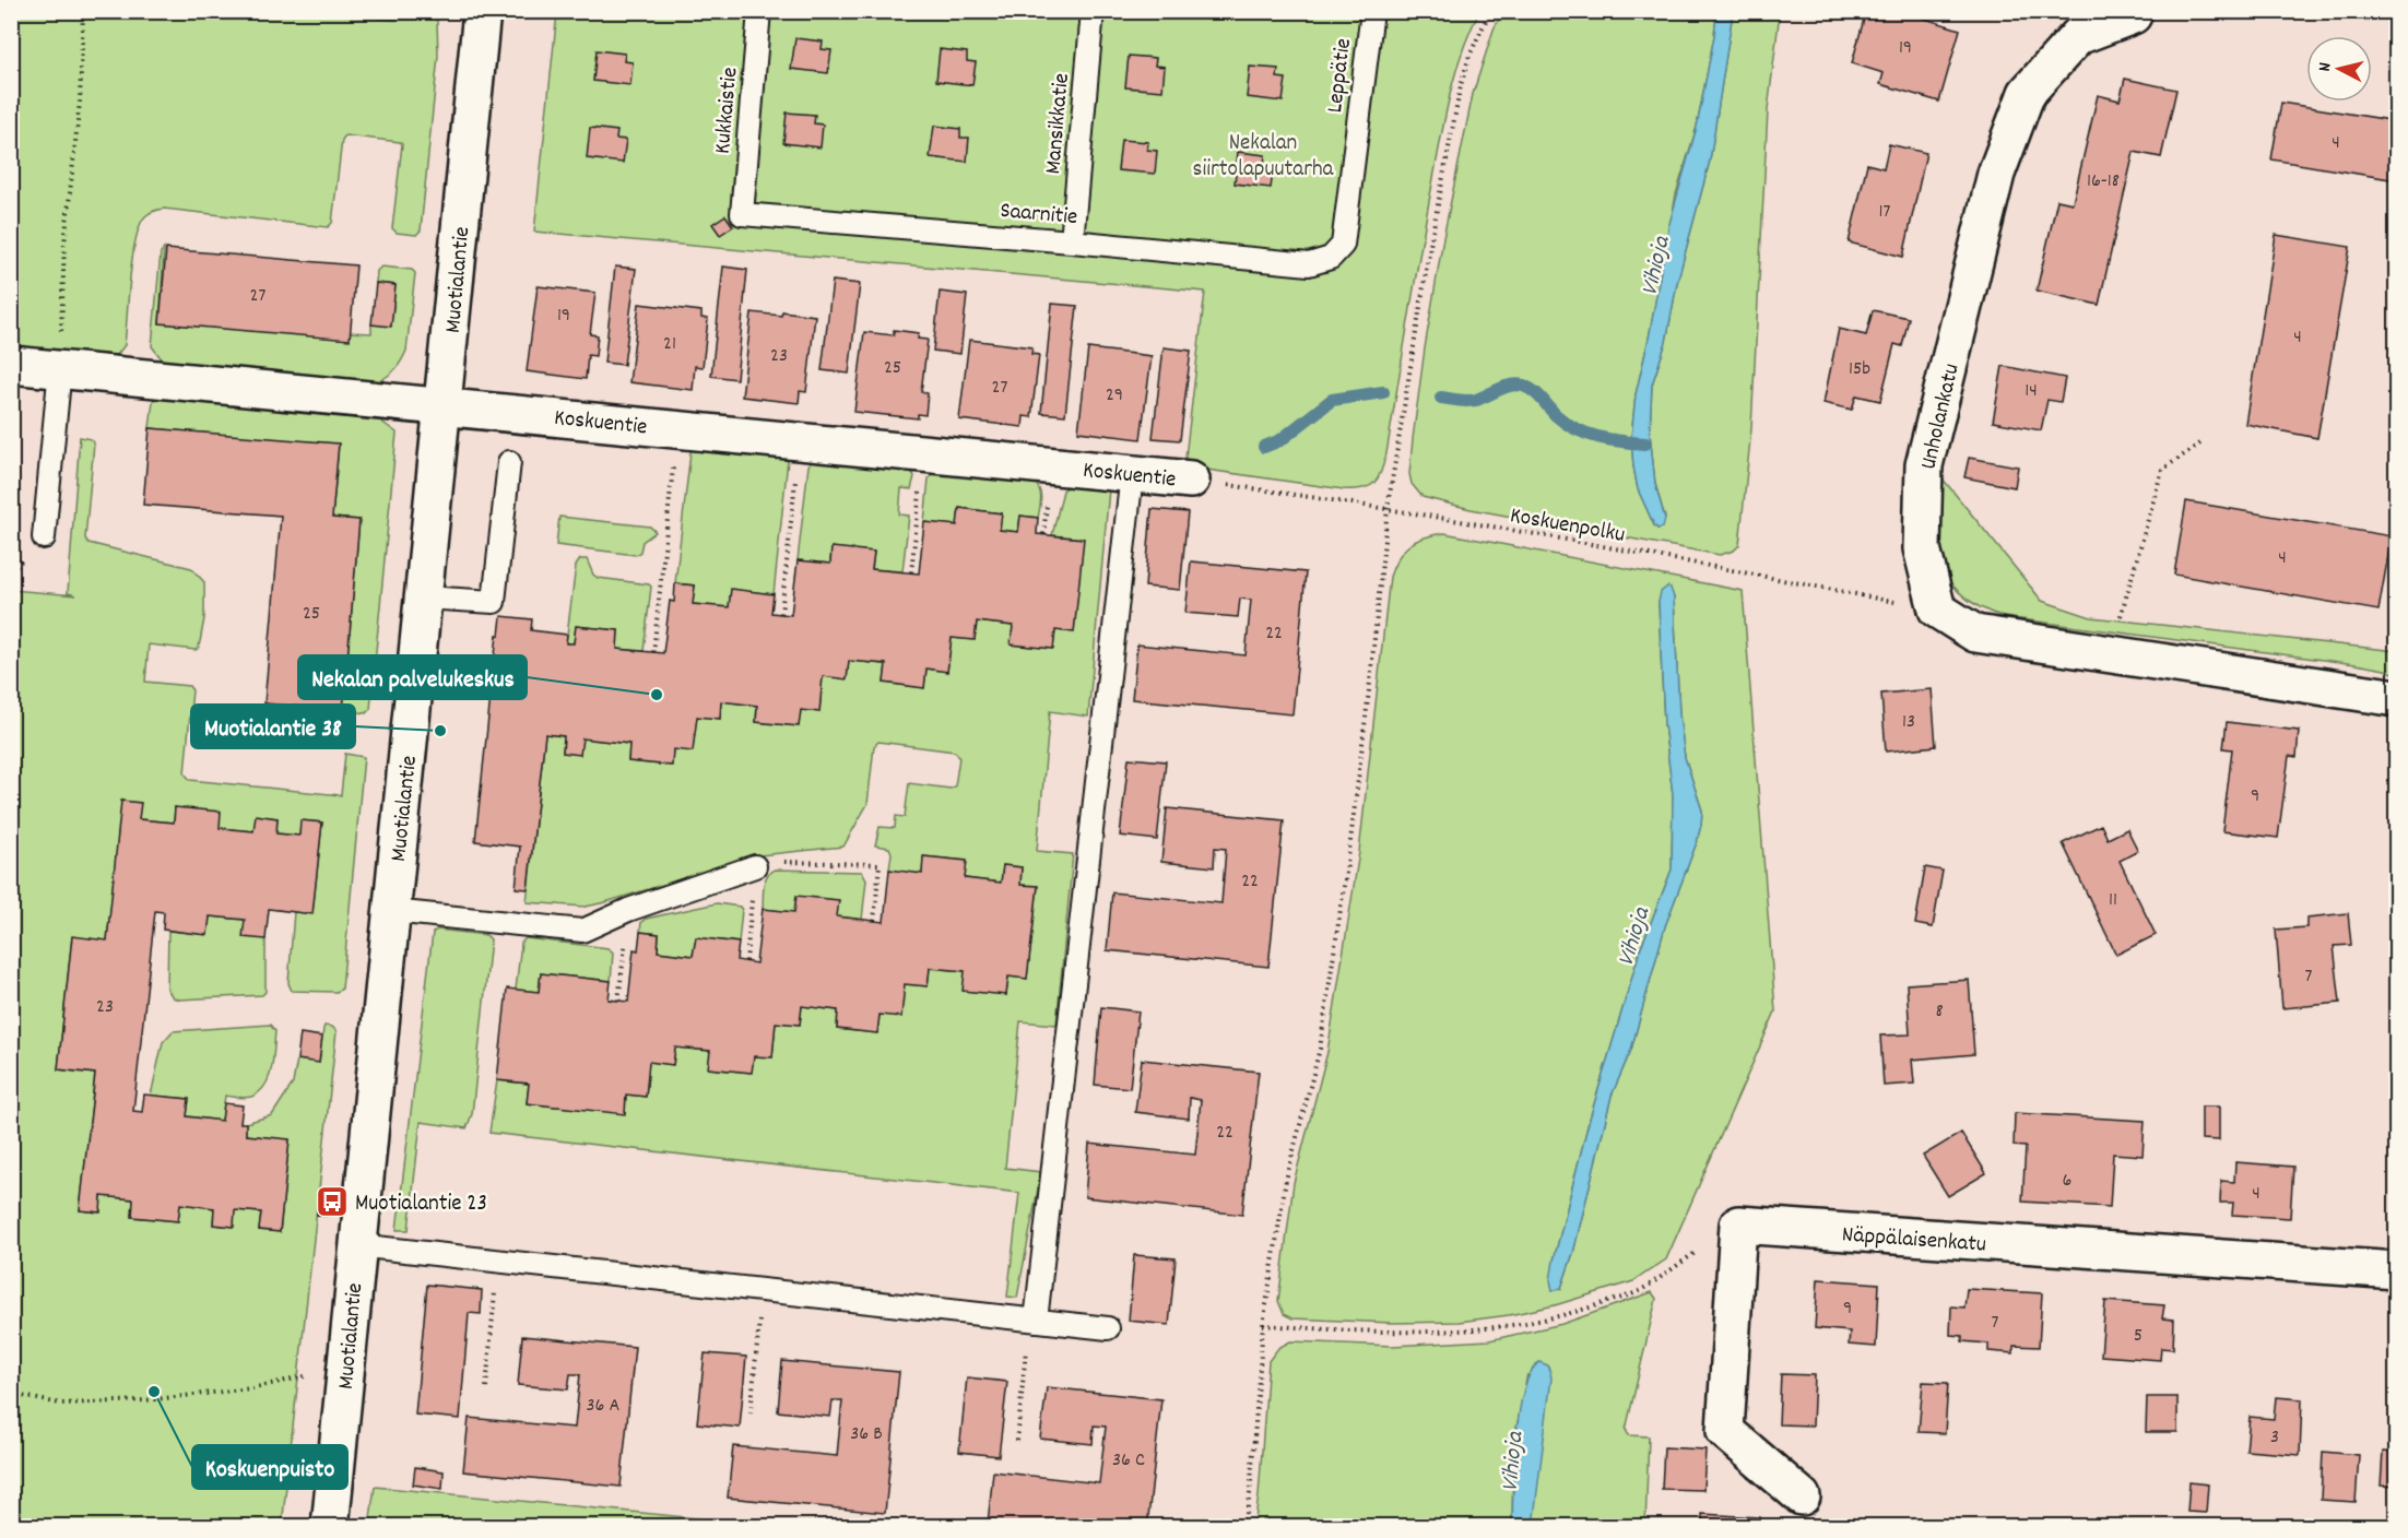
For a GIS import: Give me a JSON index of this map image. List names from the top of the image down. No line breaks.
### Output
{"streets":{"street":["Muotialantie","Unholankatu","Koskuentie","Näppälaisenkatu"],"lane":["Leppätie","Kukkaistie","Mansikkatie","Saarnitie"],"path":["Koskuenpolku"]},"crossings":[["Leppätie","Saarnitie"],["Kukkaistie","Saarnitie"],["Mansikkatie","Saarnitie"],["Muotialantie","Koskuentie"],["Unholankatu","Koskuenpolku"],["Koskuentie","Koskuenpolku"]],"water":["Vihioja"],"parks":["Nekalan siirtolapuutarha"],"places":{"other":["Nekalan palvelukeskus","Muotialantie 38","Koskuenpuisto"],"bus stop":["Muotialantie 23"]},"house_numbers":["19","4","16-18","17","27","19","4","21","23","25","15b","27","14","29","4","25","22","13","9","22","11","7","23","8","22","6","4","9","7","5","36 A","36 B","3","36 C"],"north":"left"}
